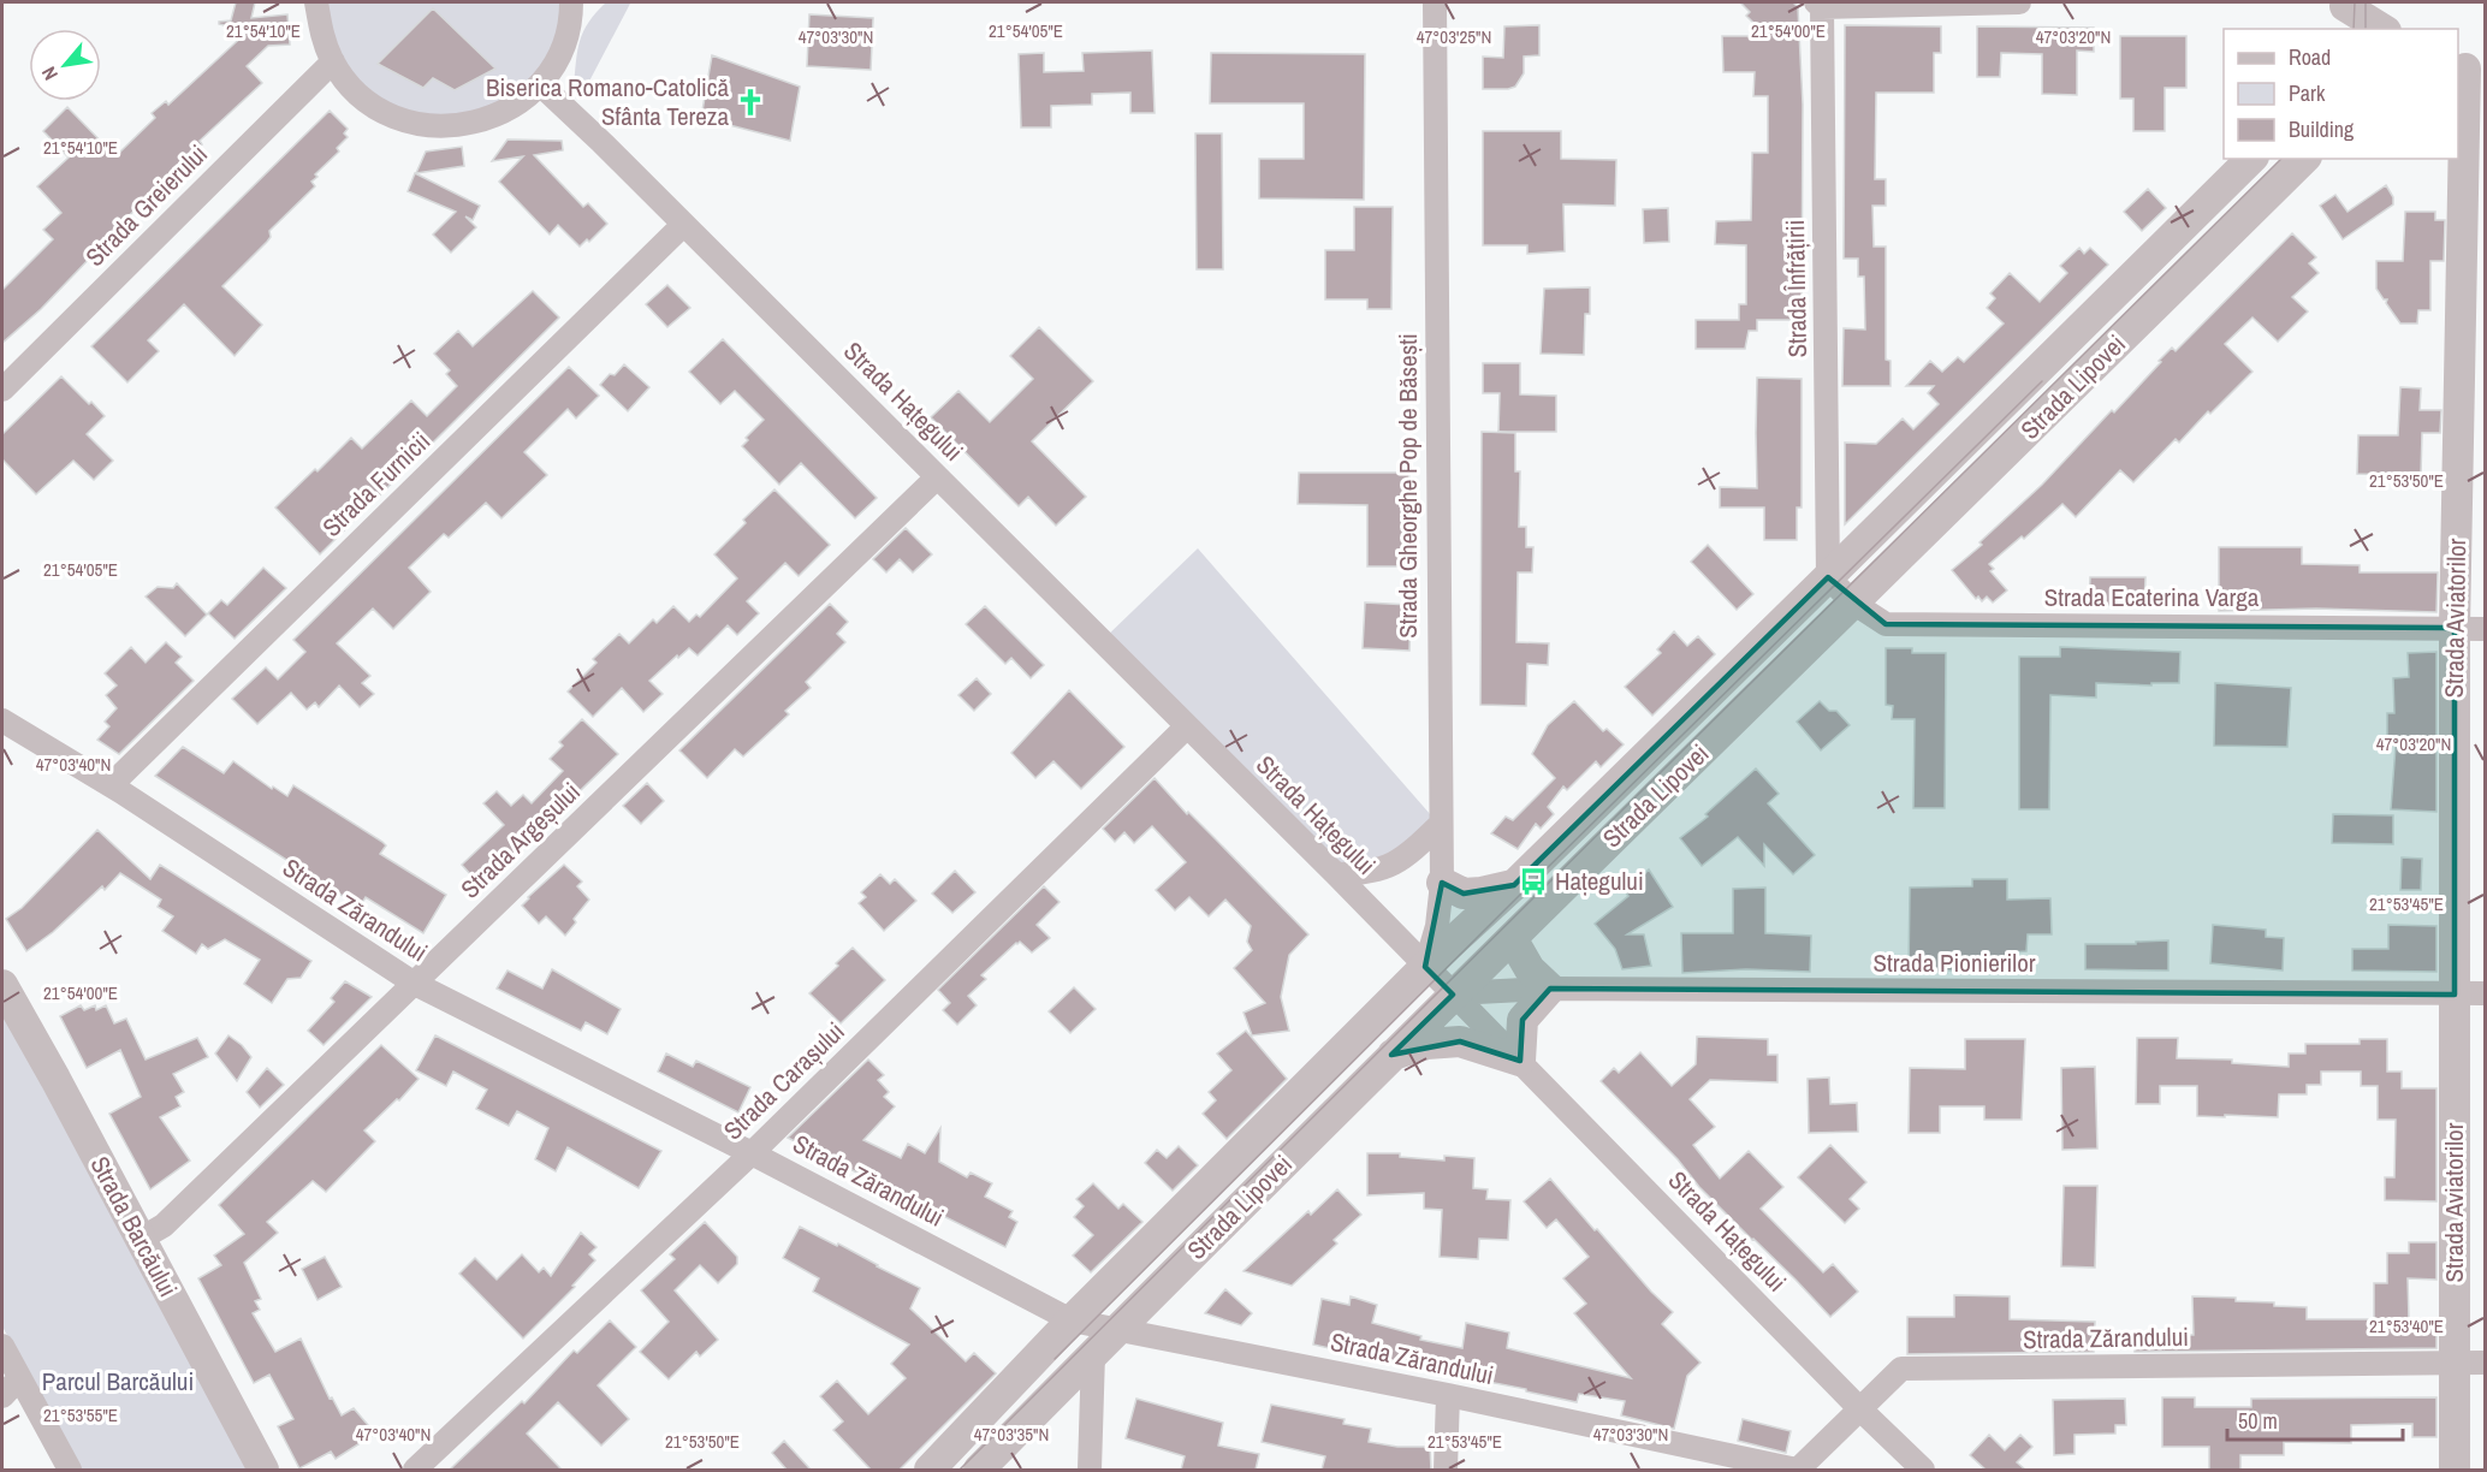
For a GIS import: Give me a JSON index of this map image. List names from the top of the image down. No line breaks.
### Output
{"streets":{"street":["Strada Greierului","Strada Înfrățirii","Strada Lipovei","Strada Hațegului","Strada Furnicii","Strada Gheorghe Pop de Băsești","Strada Ecaterina Varga","Strada Aviatorilor","Strada Argeșului","Strada Zărandului","Strada Pionierilor","Strada Carașului","Strada Barcăului"]},"crossings":[["Strada Înfrățirii","Strada Lipovei"],["Strada Înfrățirii","Strada Ecaterina Varga"],["Strada Lipovei","Strada Hațegului"],["Strada Lipovei","Strada Gheorghe Pop de Băsești"],["Strada Lipovei","Strada Ecaterina Varga"],["Strada Lipovei","Strada Zărandului"],["Strada Lipovei","Strada Pionierilor"],["Strada Hațegului","Strada Furnicii"],["Strada Hațegului","Strada Gheorghe Pop de Băsești"],["Strada Hațegului","Strada Argeșului"],["Strada Hațegului","Strada Zărandului"],["Strada Hațegului","Strada Pionierilor"],["Strada Hațegului","Strada Carașului"],["Strada Furnicii","Strada Zărandului"],["Strada Ecaterina Varga","Strada Aviatorilor"],["Strada Aviatorilor","Strada Zărandului"],["Strada Aviatorilor","Strada Pionierilor"],["Strada Argeșului","Strada Zărandului"],["Strada Argeșului","Strada Barcăului"],["Strada Zărandului","Strada Carașului"]],"parks":["Parcul Barcăului"],"places":{"church":["Biserica Romano-Catolică Sfânta Tereza"],"bus stop":["Hațegului"]},"legend":["Road","Park","Building"],"scale_bar":"50 m","north":"bottom left","coordinates":["21°54'10\"E","21°54'05\"E","21°54'00\"E","47°03'30\"N","47°03'25\"N","47°03'20\"N","21°53'50\"E","47°03'40\"N","21°53'45\"E","21°53'40\"E","21°53'55\"E","47°03'35\"N"]}
